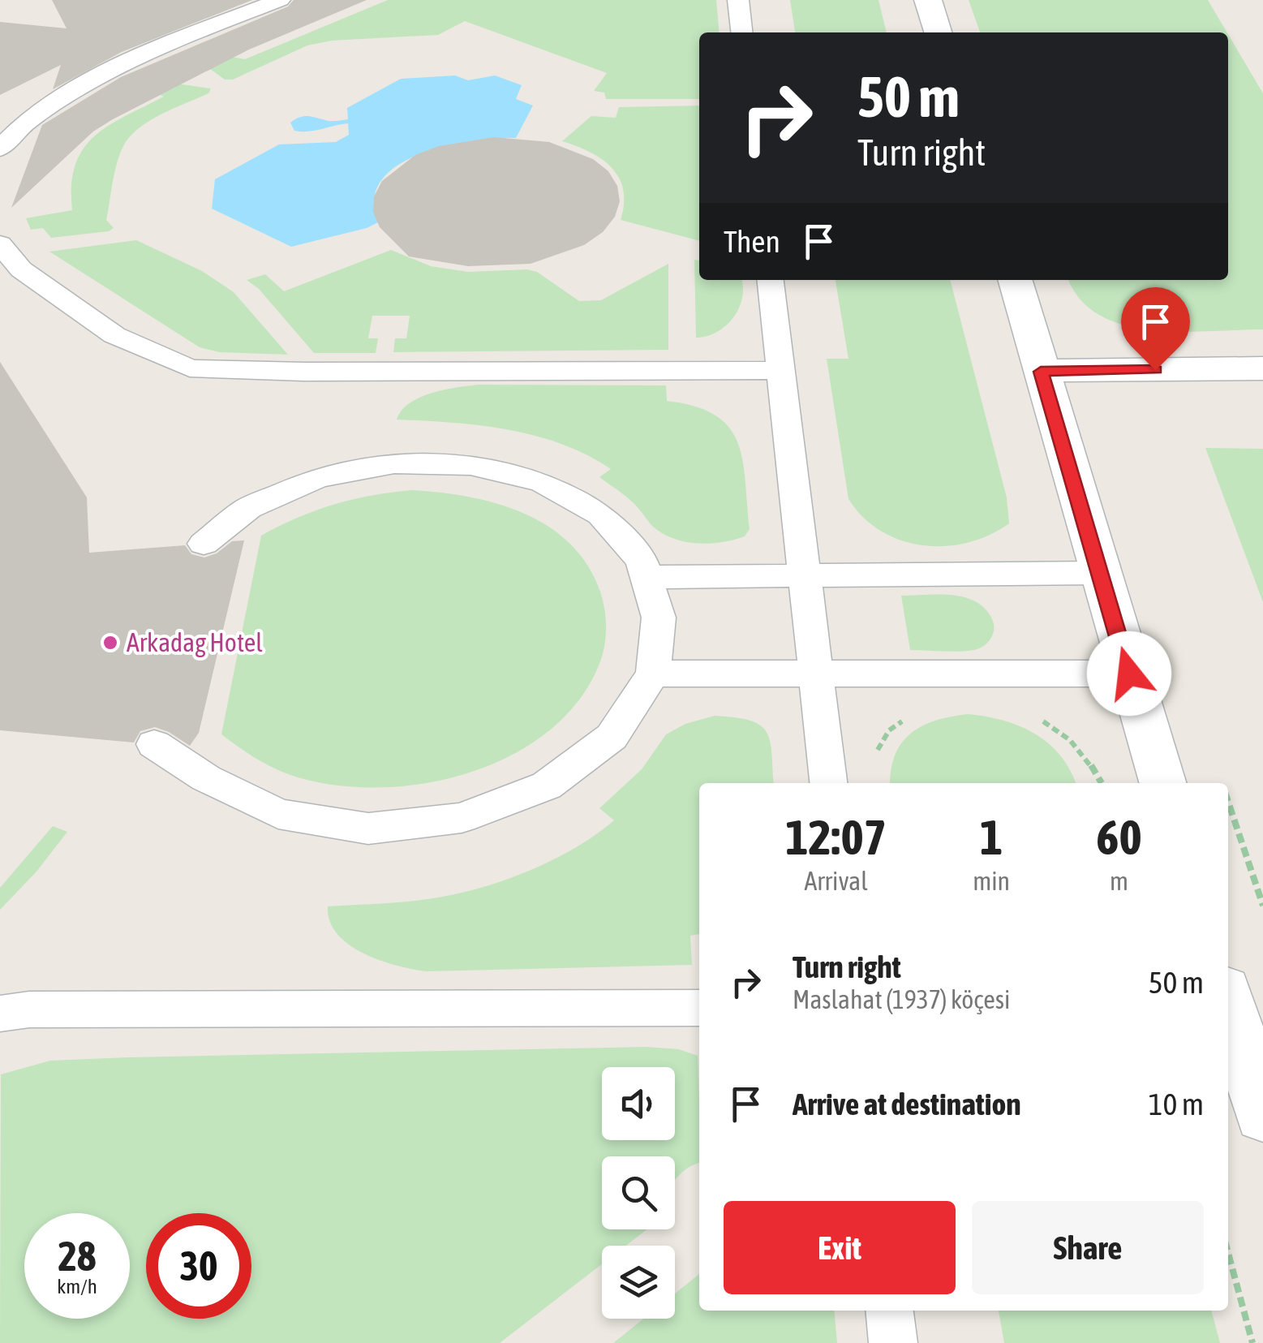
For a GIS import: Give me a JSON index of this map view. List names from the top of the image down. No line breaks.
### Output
{"places":["Arkadag Hotel"],"page":{"turn":["50 m","Turn right"],"then":"Then","eta":["12:07","Arrival","1","min","60","m"],"list":[{"name":"Turn right","note":"Maslahat (1937) köçesi","value":"50 m"},{"name":"Arrive at destination","value":"10 m"}],"buttons":["Exit","Share"],"speed":"28 km/h","limit":"30"}}
